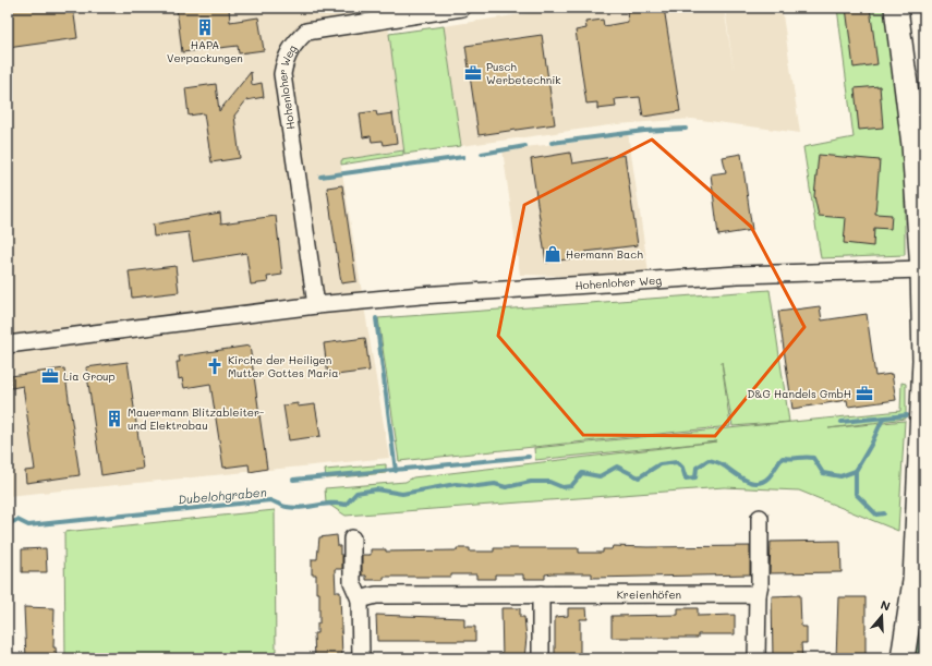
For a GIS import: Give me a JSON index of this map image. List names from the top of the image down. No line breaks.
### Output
{"streets":{"street":["Hohenloher Weg","Kreienhöfen"]},"water":["Dubelohgraben"],"places":{"building":["HAPA Verpackungen","Mauermann Blitzableiter- und Elektrobau"],"office":["Pusch Werbetechnik","Lia Group","D&G Handels GmbH"],"shop":["Hermann Bach"],"church":["Kirche der Heiligen Mutter Gottes Maria"]},"north":"top"}
